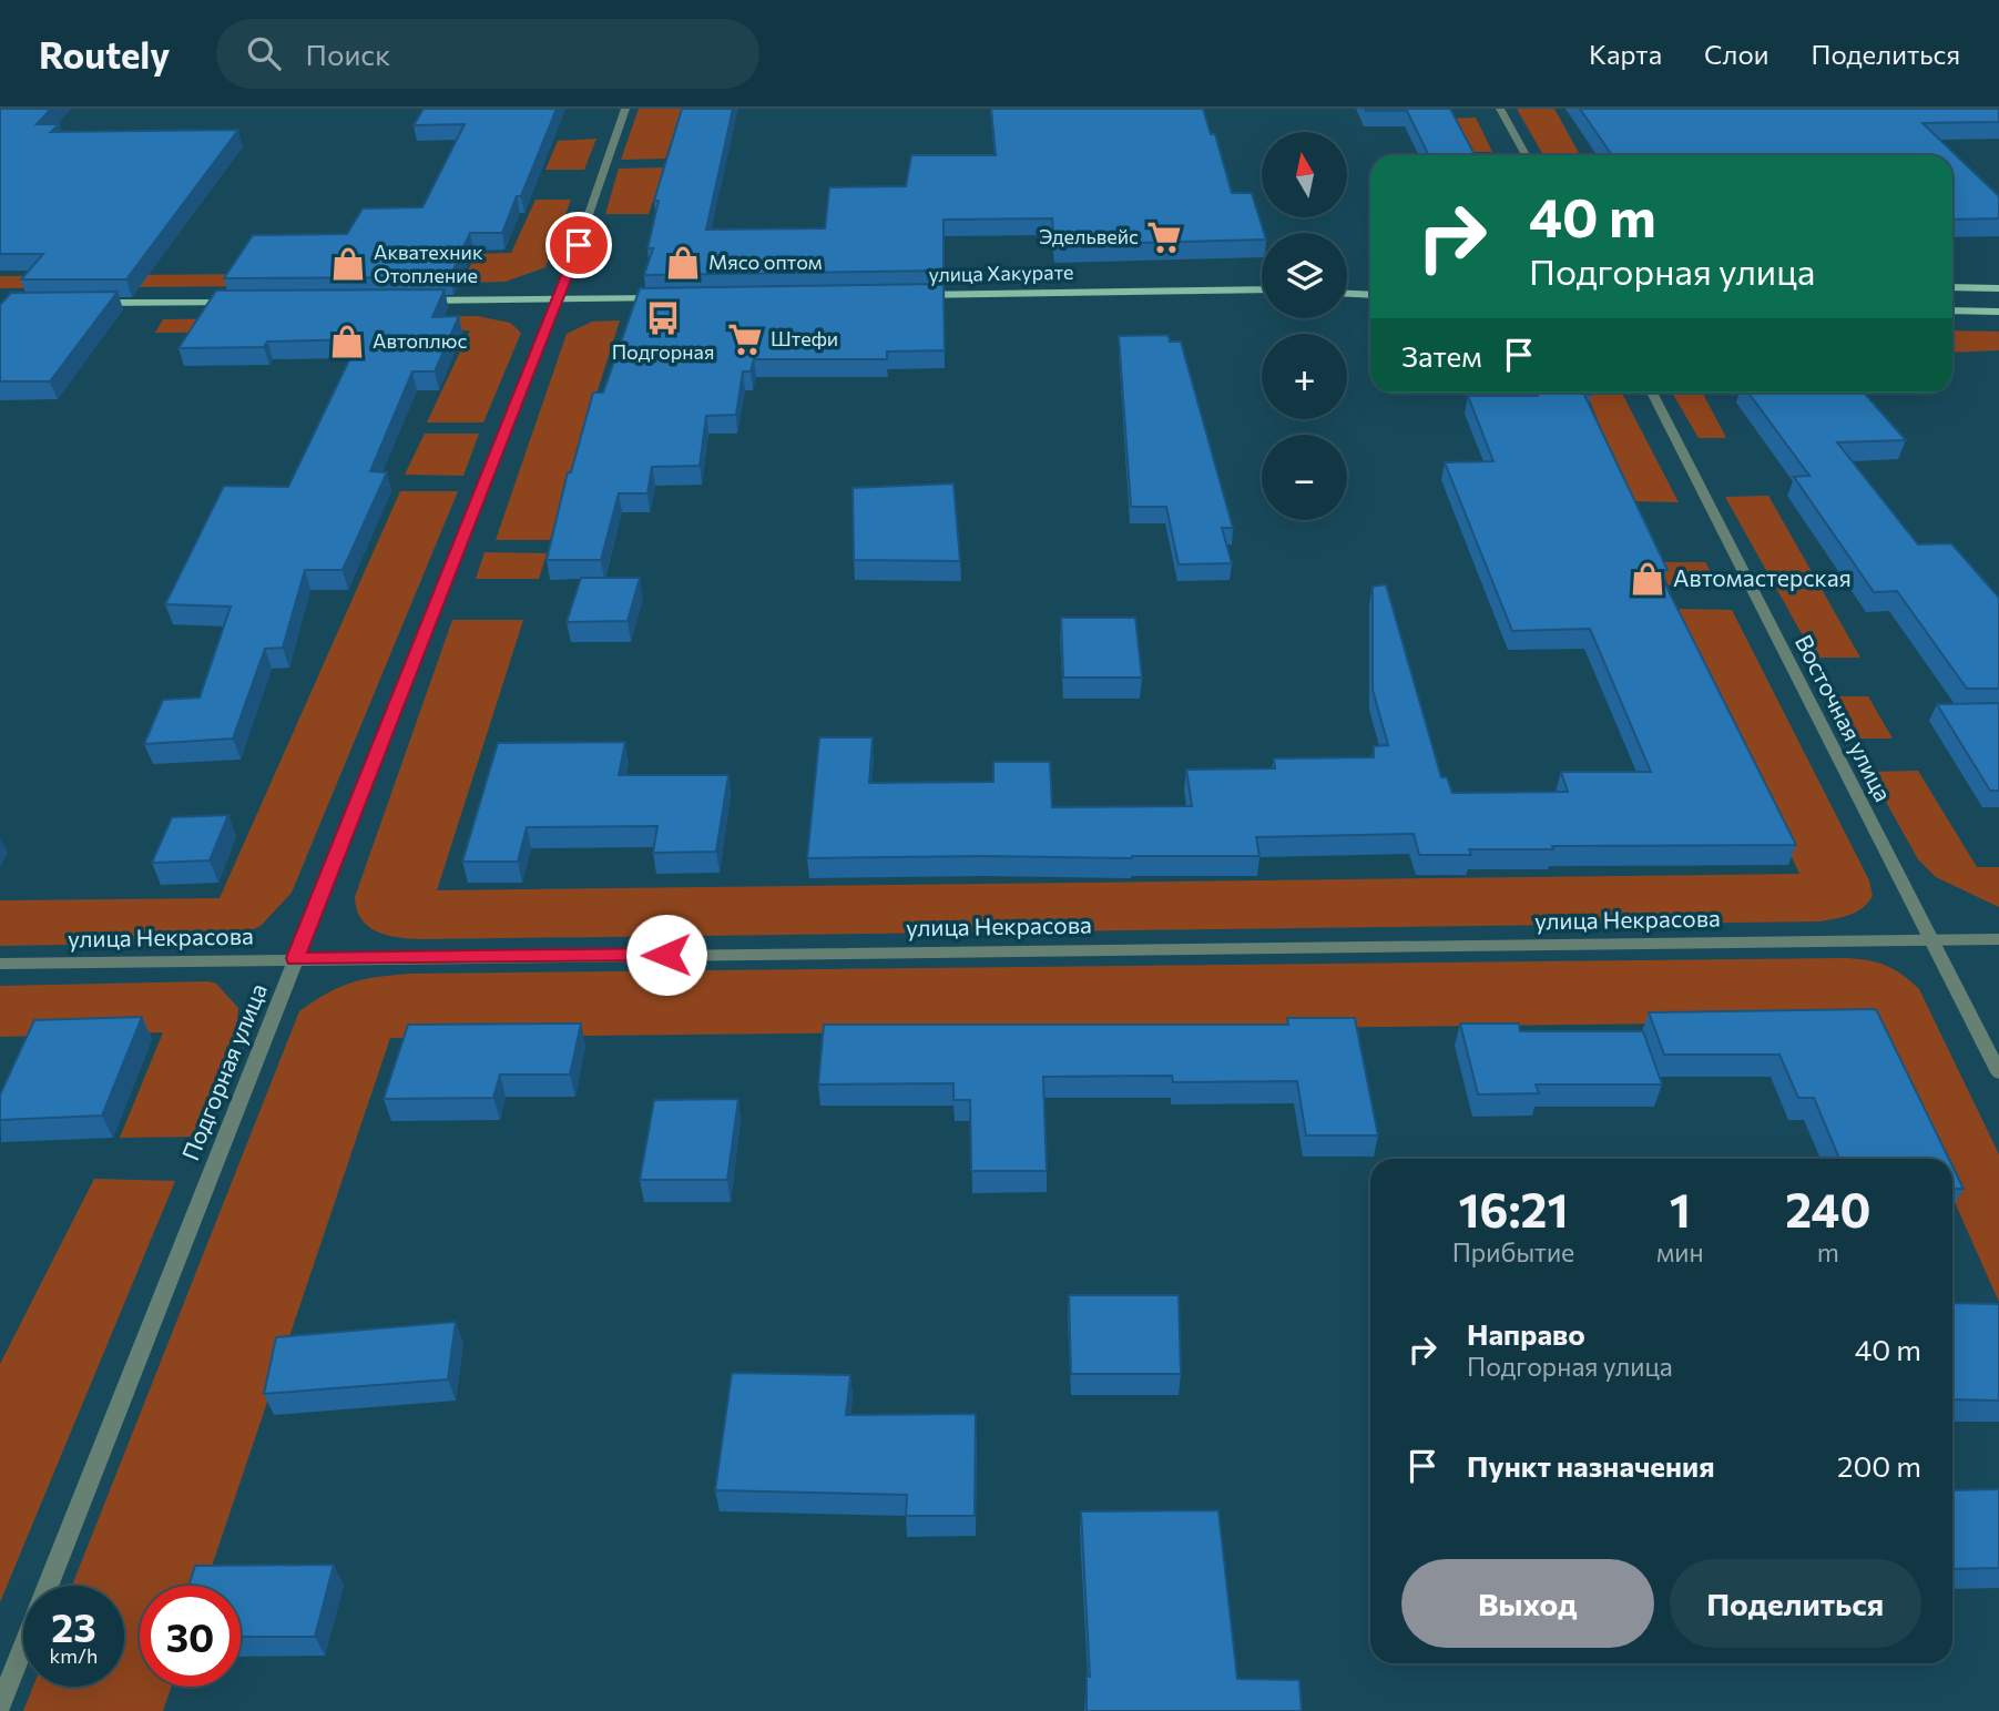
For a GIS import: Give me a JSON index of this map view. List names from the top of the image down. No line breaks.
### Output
{"streets":{"main road":["улица Хакурате"],"street":["Восточная улица","улица Некрасова","Подгорная улица"]},"crossings":[["Восточная улица","улица Некрасова"],["улица Некрасова","Подгорная улица"]],"places":{"supermarket":["Эдельвейс","Штефи"],"shop":["Мясо оптом","Акватехник Отопление","Автоплюс","Автомастерская"],"bus stop":["Подгорная"]},"north":"top","page":{"header":"Routely","search":"Поиск","nav":["Карта","Слои","Поделиться"],"map_buttons":["+","−"],"turn":["40 m","Подгорная улица"],"then":"Затем","eta":["16:21","Прибытие","1","мин","240","m"],"list":[{"name":"Направо","note":"Подгорная улица","value":"40 m"},{"name":"Пункт назначения","value":"200 m"}],"buttons":["Выход","Поделиться"],"speed":"23 km/h","limit":"30"}}
